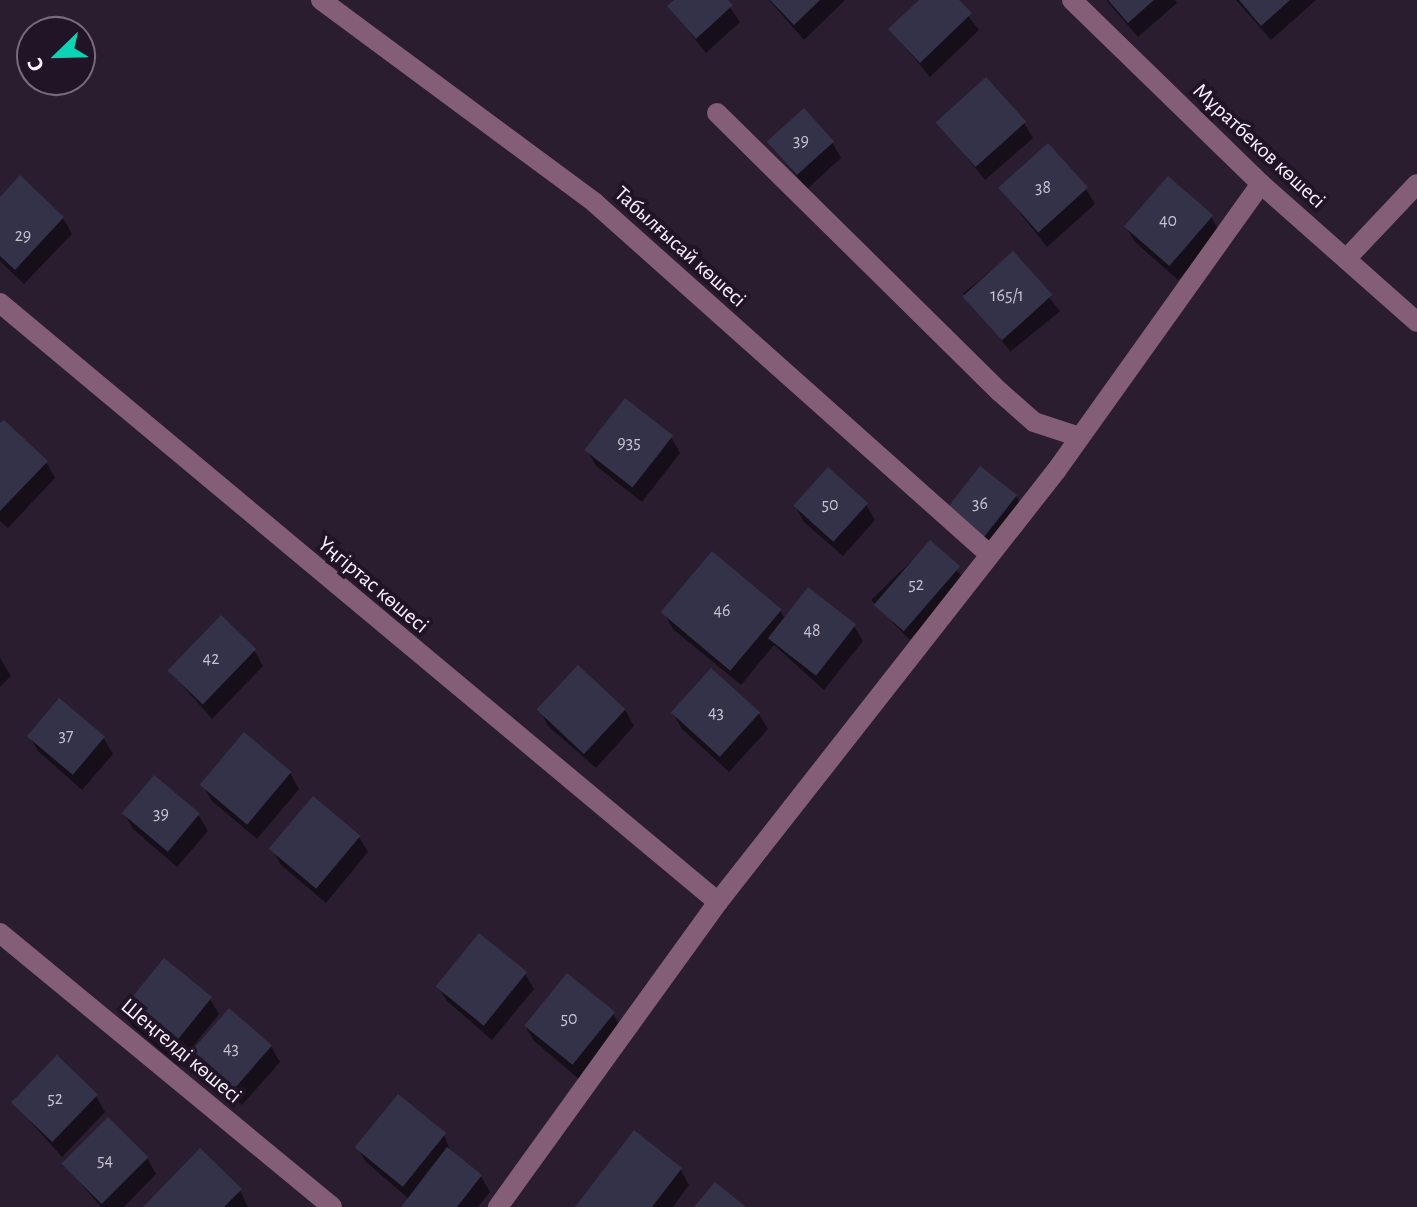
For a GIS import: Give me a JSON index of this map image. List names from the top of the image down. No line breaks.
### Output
{"streets":{"street":["Мұратбеков көшесі","Табылғысай көшесі","Үңгіртас көшесі","Шеңгелді көшесі"]},"house_numbers":["39","38","40","29","165/1","935","36","50","52","46","48","42","43","37","39","50","43","52","54"],"north":"bottom left"}
